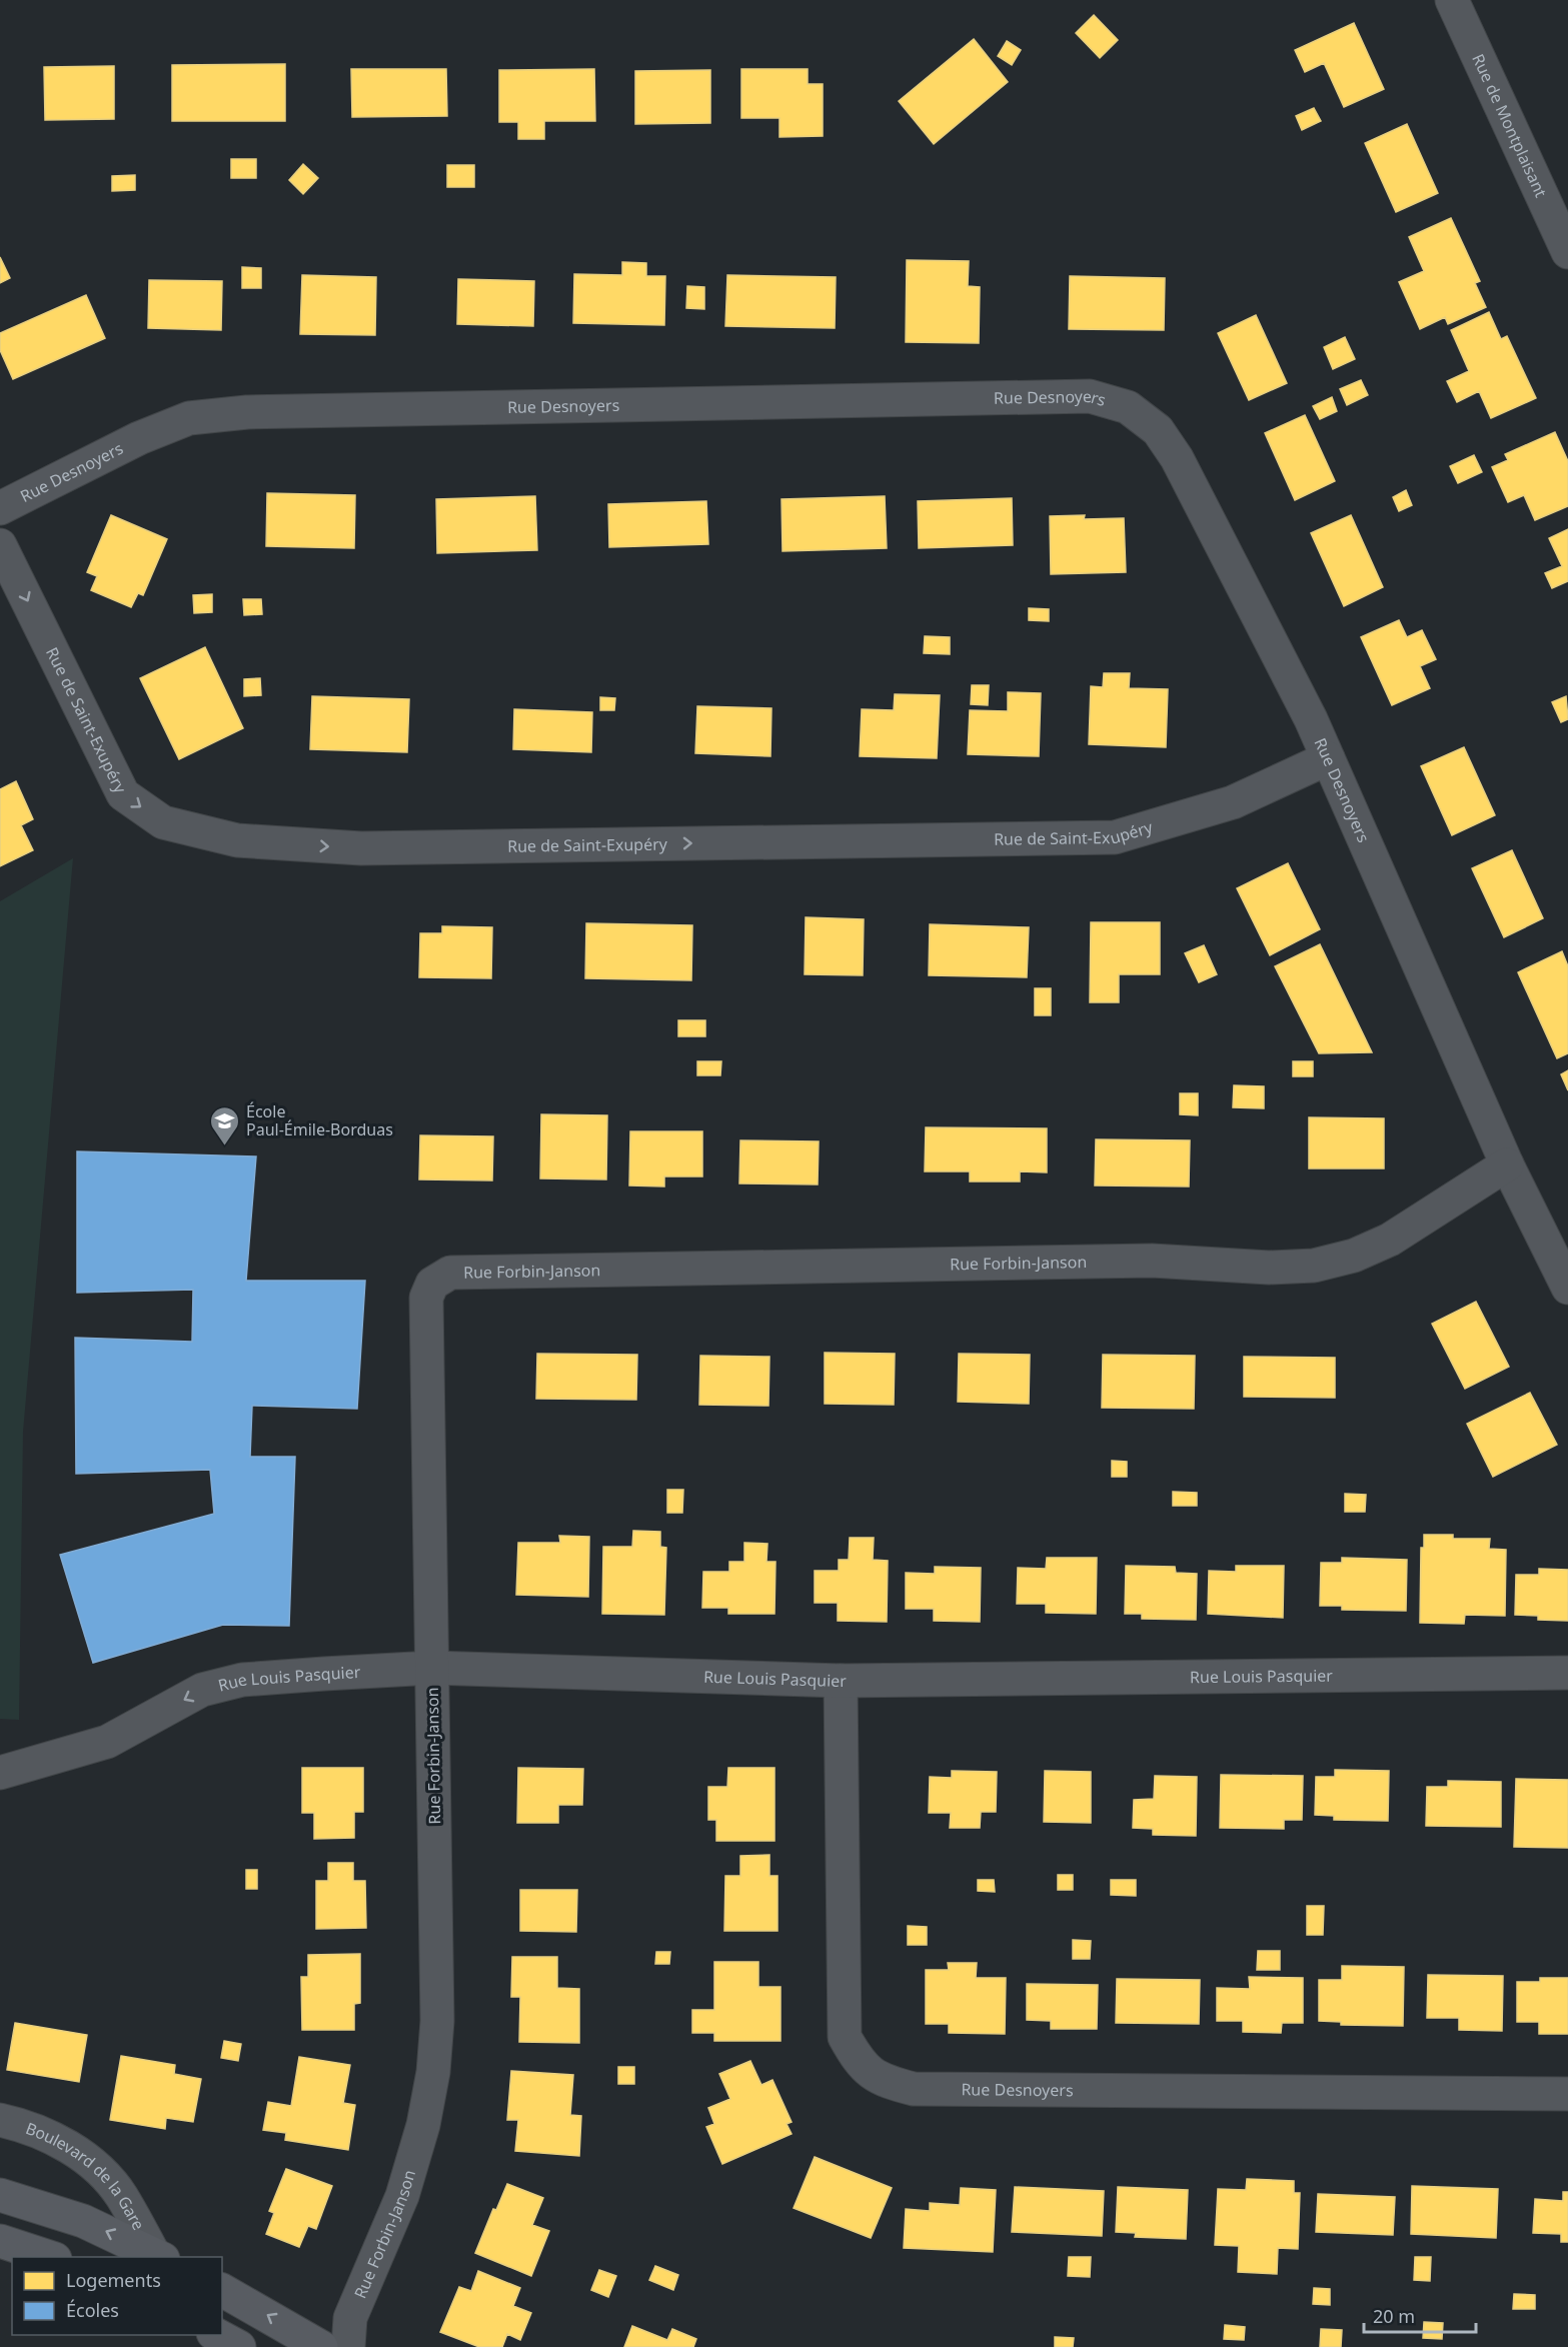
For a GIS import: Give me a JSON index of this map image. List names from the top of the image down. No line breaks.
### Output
{"streets":{"street":["Rue de Montplaisant","Rue Desnoyers","Rue de Saint-Exupéry","Rue Forbin-Janson","Rue Louis Pasquier","Boulevard de la Gare"]},"crossings":[["Rue Desnoyers","Rue de Saint-Exupéry"],["Rue Desnoyers","Rue Forbin-Janson"],["Rue Desnoyers","Rue Louis Pasquier"],["Rue Forbin-Janson","Rue Louis Pasquier"]],"one_way":["Rue de Saint-Exupéry"],"places":{"school or university":["École Paul-Émile-Borduas"]},"legend":["Logements","Écoles"],"scale_bar":"20 m"}
